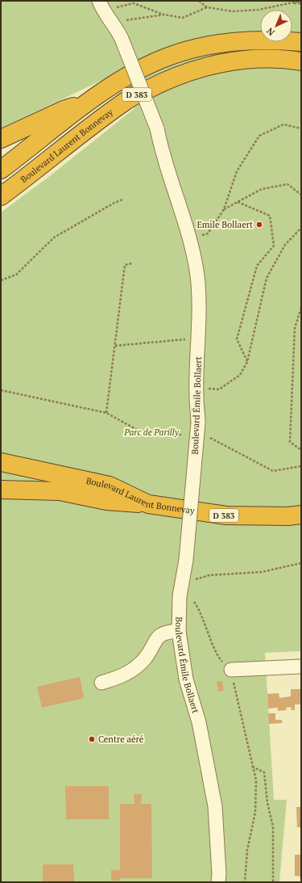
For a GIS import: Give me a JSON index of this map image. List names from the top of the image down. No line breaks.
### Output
{"streets":{"highway":["D 383","Boulevard Laurent Bonnevay"],"street":["Boulevard Émile Bollaert"]},"parks":["Parc de Parilly"],"places":["Emile Bollaert","Centre aéré"],"north":"bottom left"}
